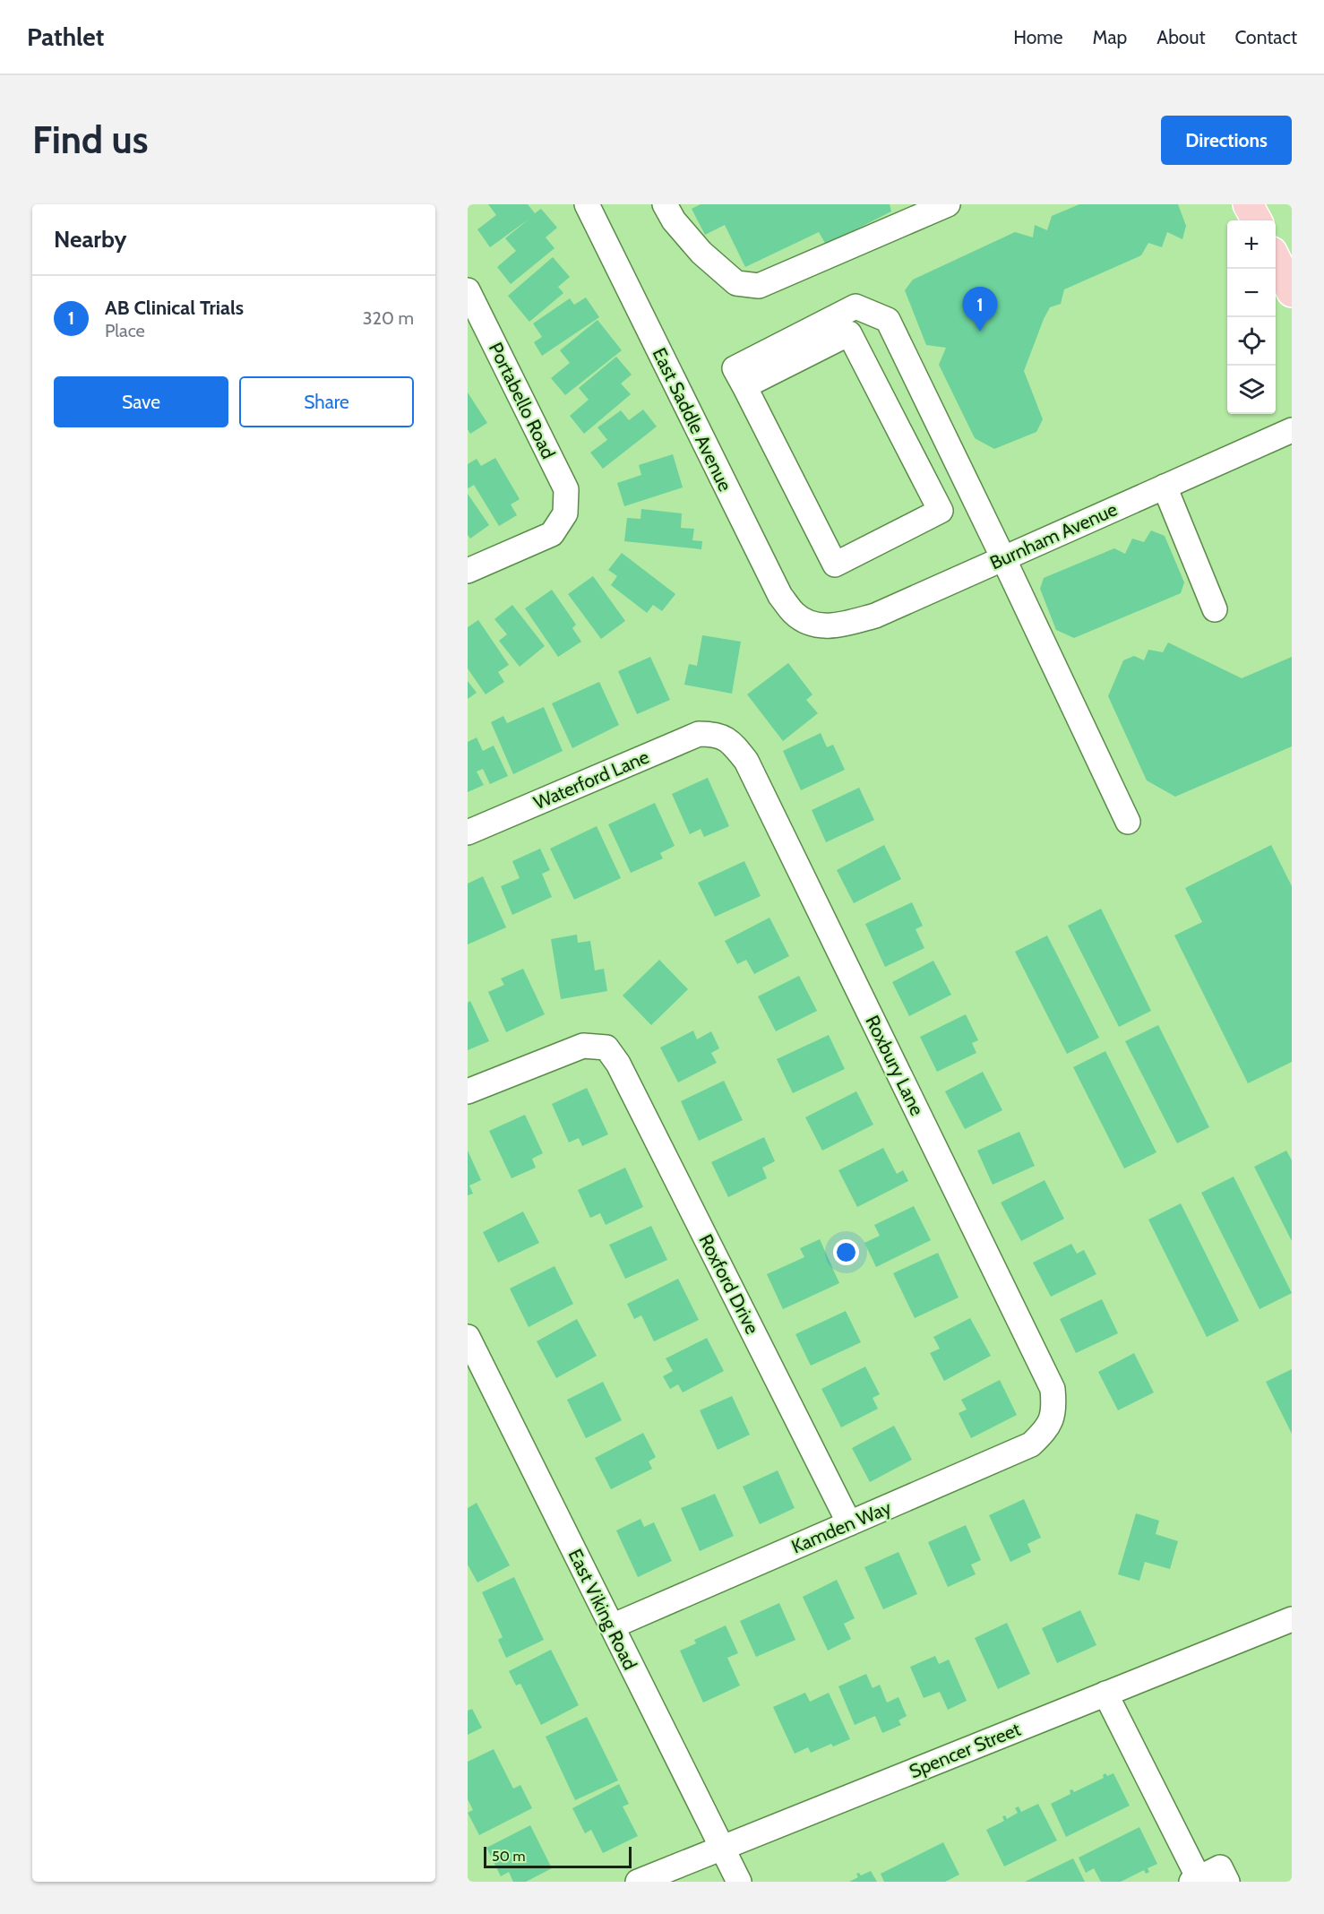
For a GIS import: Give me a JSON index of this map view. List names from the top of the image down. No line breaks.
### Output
{"streets":{"street":["Portabello Road","East Saddle Avenue","Burnham Avenue","Waterford Lane","Roxbury Lane","Roxford Drive","Kamden Way","East Viking Road","Spencer Street"]},"crossings":[["East Saddle Avenue","Burnham Avenue"],["Waterford Lane","Roxbury Lane"],["Roxbury Lane","Kamden Way"],["Roxford Drive","Kamden Way"],["Kamden Way","East Viking Road"],["East Viking Road","Spencer Street"]],"scale_bar":"50 m","page":{"header":"Pathlet","nav":["Home","Map","About","Contact"],"buttons":["Directions",["Save","Share"]],"title":"Find us","heading":"Nearby","map_buttons":["+","−"],"list":[{"mark":"1","name":"AB Clinical Trials","note":"Place","value":"320 m"}],"pins":"1","scale":"50 m"}}
